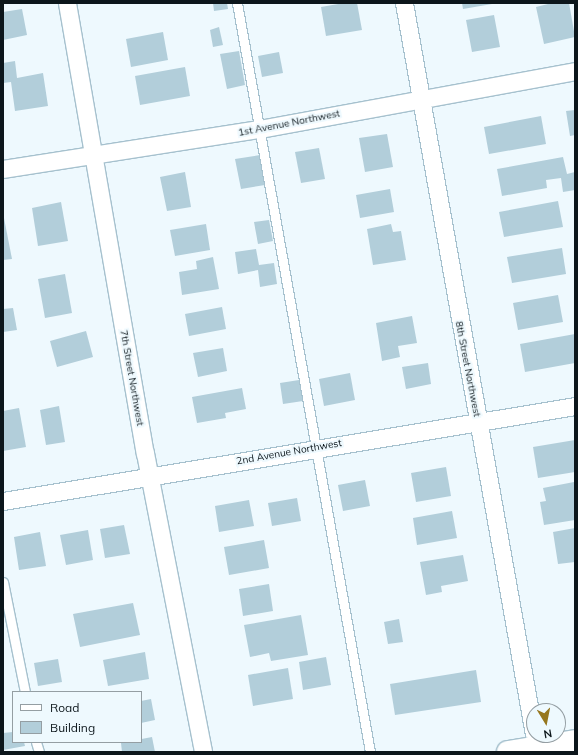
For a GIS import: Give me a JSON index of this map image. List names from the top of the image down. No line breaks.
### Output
{"streets":{"street":["1st Avenue Northwest","8th Street Northwest","7th Street Northwest","2nd Avenue Northwest"]},"crossings":[["1st Avenue Northwest","8th Street Northwest"],["1st Avenue Northwest","7th Street Northwest"],["8th Street Northwest","2nd Avenue Northwest"],["7th Street Northwest","2nd Avenue Northwest"]],"legend":["Road","Building"],"north":"bottom"}
